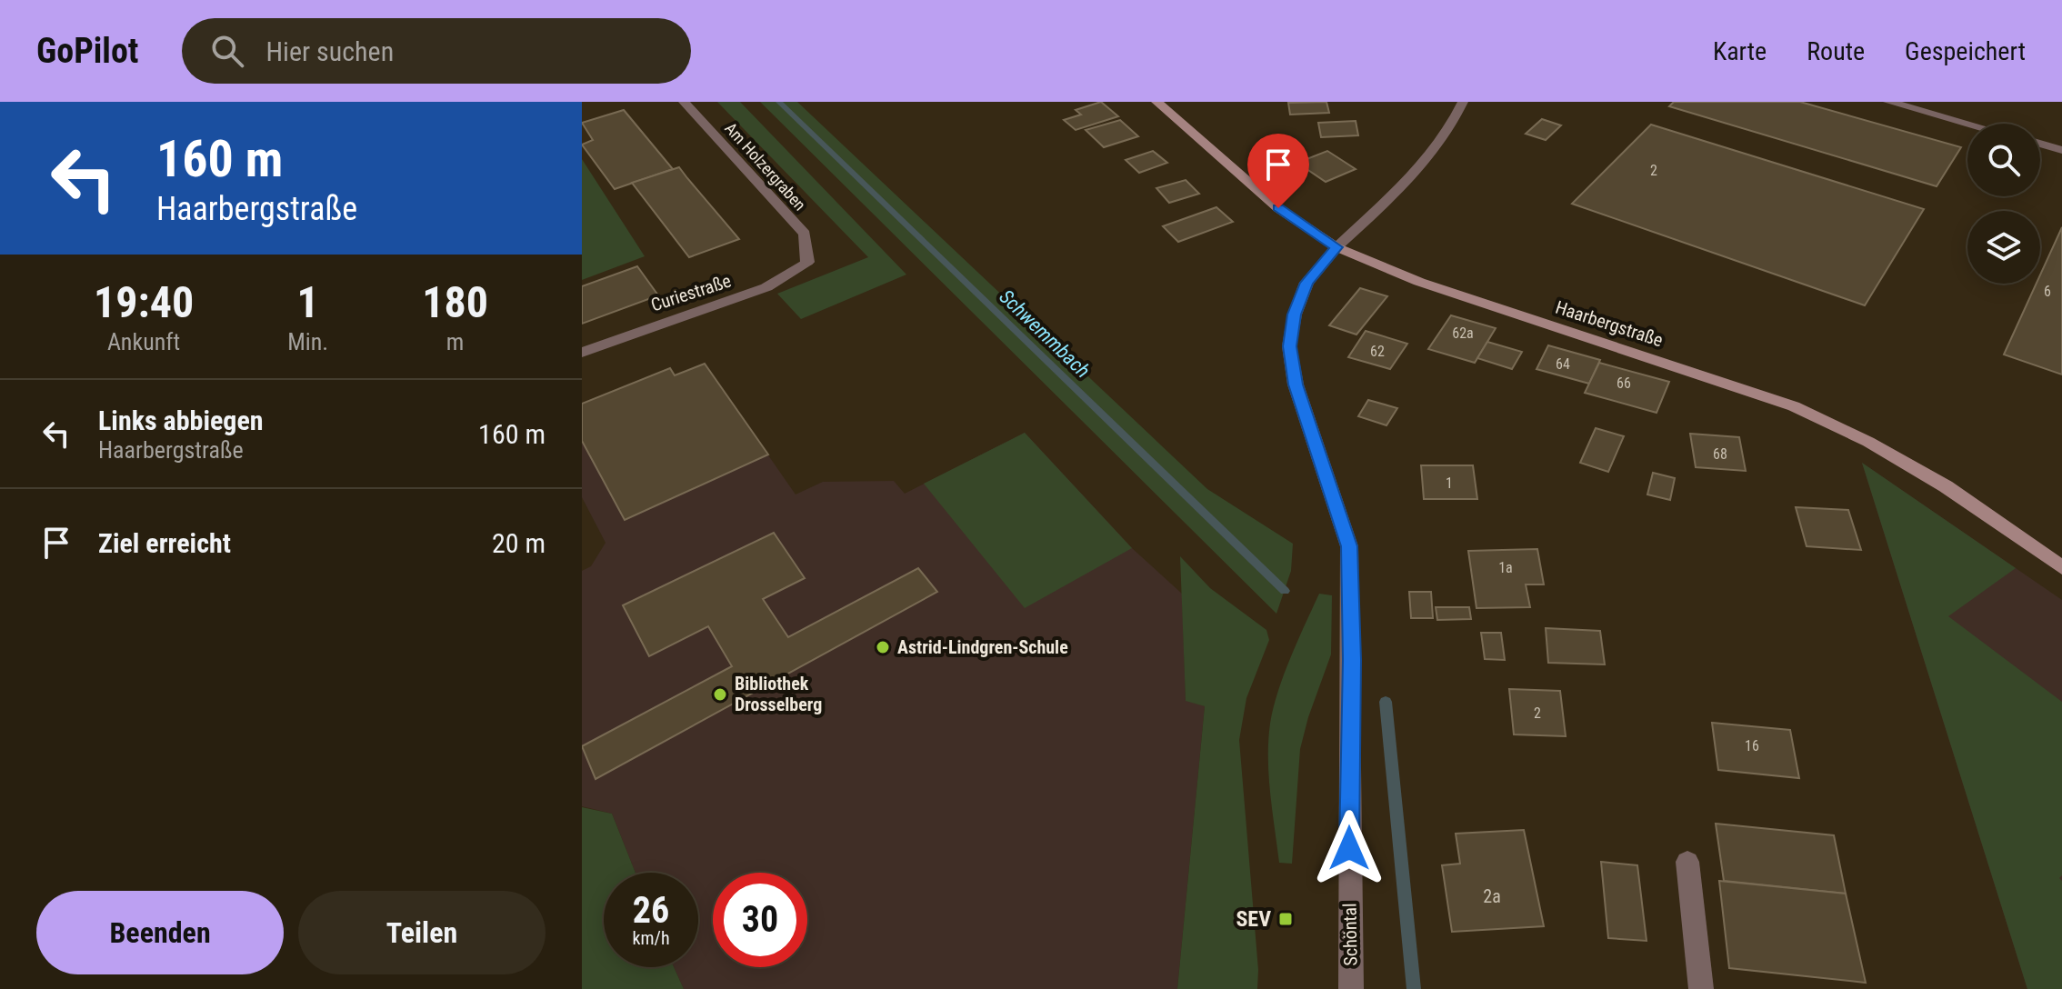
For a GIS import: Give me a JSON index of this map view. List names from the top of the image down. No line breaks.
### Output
{"streets":{"main road":["Haarbergstraße"],"street":["Am Holzergraben","Curiestraße","Schöntal"]},"crossings":[["Am Holzergraben","Curiestraße"],["Haarbergstraße","Schöntal"]],"water":["Schwemmbach"],"places":{"other":["Astrid-Lindgren-Schule","Bibliothek Drosselberg"],"transit":["SEV"]},"house_numbers":["2","6","62a","62","64","66","68","1","1a","2","16","2a"],"page":{"header":"GoPilot","search":"Hier suchen","nav":["Karte","Route","Gespeichert"],"turn":["160 m","Haarbergstraße"],"eta":["19:40","Ankunft","1","Min.","180","m"],"list":[{"name":"Links abbiegen","note":"Haarbergstraße","value":"160 m"},{"name":"Ziel erreicht","value":"20 m"}],"speed":"26 km/h","limit":"30","buttons":["Beenden","Teilen"]}}
